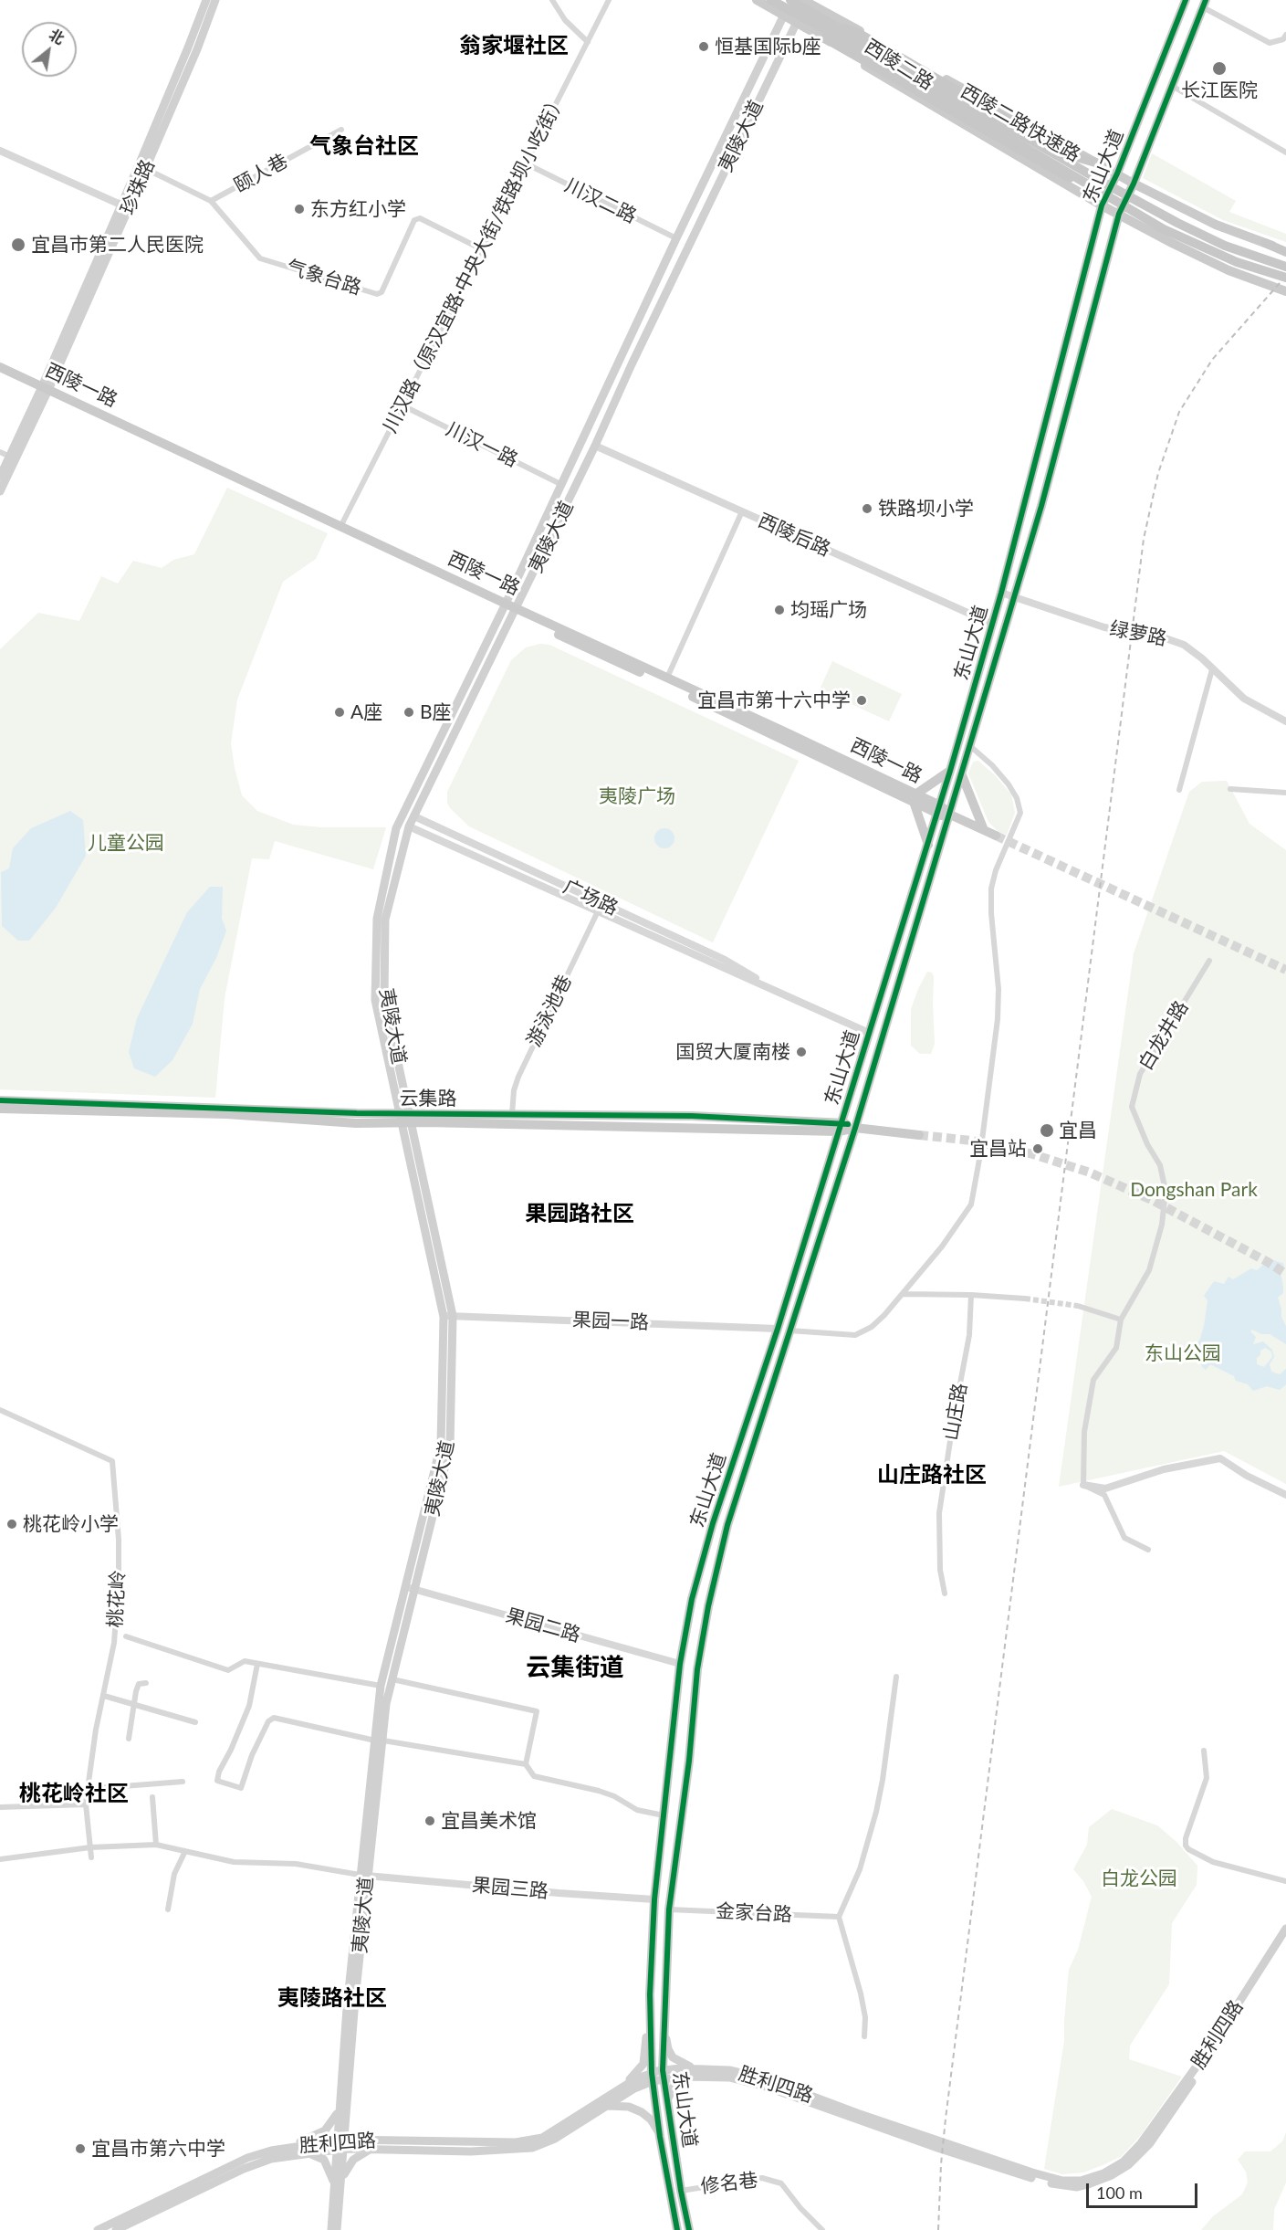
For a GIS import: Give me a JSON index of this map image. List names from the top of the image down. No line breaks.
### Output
{"streets":{"highway":["西陵二路快速路"],"main road":["西陵二路","夷陵大道","东山大道","珍珠路","西陵一路","云集路","胜利四路"],"street":["颐人巷","川汉二路","川汉路（原汉宜路·中央大街/铁路坝小吃街）","气象台路","川汉一路","西陵后路","绿萝路","广场路","游泳池巷","白龙井路","果园一路","山庄路","桃花岭","果园二路","果园三路","金家台路","修名巷"]},"crossings":[["西陵二路","夷陵大道"],["西陵二路","东山大道"],["西陵二路快速路","夷陵大道"],["夷陵大道","川汉二路"],["夷陵大道","西陵一路"],["夷陵大道","川汉一路"],["夷陵大道","西陵后路"],["夷陵大道","广场路"],["夷陵大道","云集路"],["夷陵大道","果园一路"],["夷陵大道","果园二路"],["夷陵大道","果园三路"],["夷陵大道","胜利四路"],["东山大道","西陵一路"],["东山大道","西陵后路"],["东山大道","绿萝路"],["东山大道","广场路"],["东山大道","云集路"],["东山大道","果园一路"],["东山大道","果园二路"],["东山大道","果园三路"],["东山大道","金家台路"],["东山大道","胜利四路"],["东山大道","修名巷"],["颐人巷","气象台路"],["珍珠路","气象台路"],["珍珠路","西陵一路"],["川汉二路","川汉路（原汉宜路·中央大街/铁路坝小吃街）"],["川汉路（原汉宜路·中央大街/铁路坝小吃街）","气象台路"],["川汉路（原汉宜路·中央大街/铁路坝小吃街）","西陵一路"],["川汉路（原汉宜路·中央大街/铁路坝小吃街）","川汉一路"],["广场路","游泳池巷"],["游泳池巷","云集路"]],"districts":["翁家堰社区","气象台社区","果园路社区","山庄路社区","云集街道","桃花岭社区","夷陵路社区"],"parks":["夷陵广场","儿童公园","Dongshan Park","东山公园","白龙公园"],"places":["恒基国际b座","长江医院","东方红小学","宜昌市第二人民医院","铁路坝小学","均瑶广场","宜昌市第十六中学","A座","B座","国贸大厦南楼","宜昌","宜昌站","桃花岭小学","宜昌美术馆","宜昌市第六中学"],"scale_bar":"100 m","north":"top right"}
